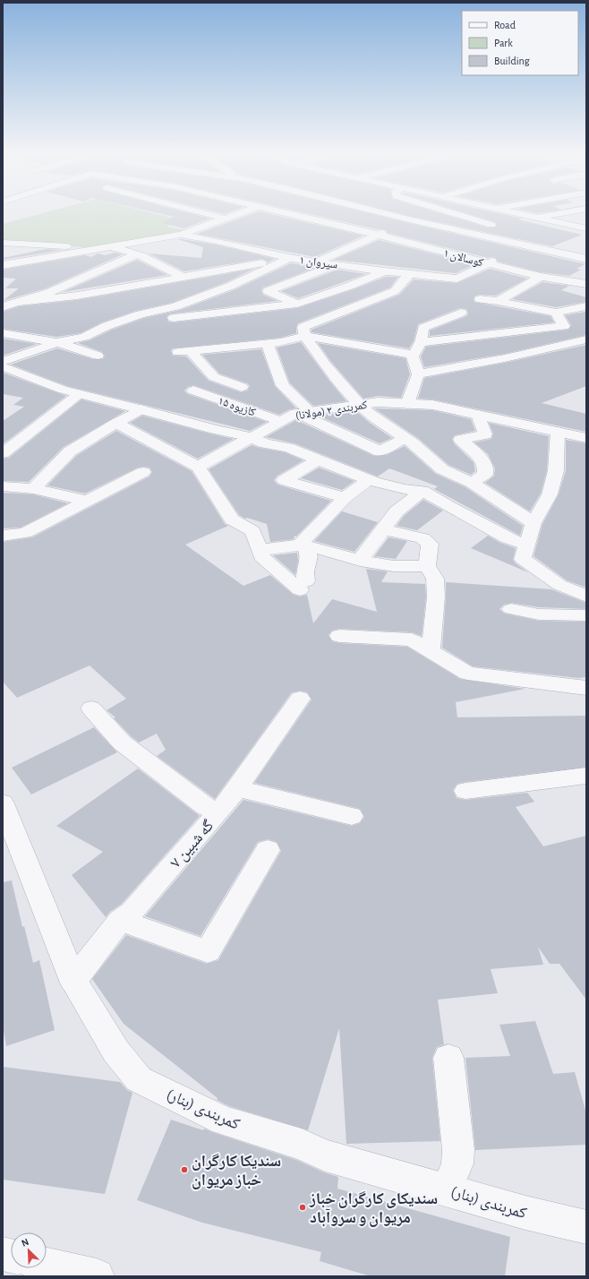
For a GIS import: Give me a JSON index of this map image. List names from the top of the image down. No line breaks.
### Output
{"streets":{"street":["کوسالان ۱","سیروان ۱","کازیوه ۱۵","کمربندی ۲ (مولانا)","گه شبین ۷","کمربندی (بنار)"]},"crossings":[["کوسالان ۱","سیروان ۱"],["کازیوه ۱۵","کمربندی ۲ (مولانا)"],["گه شبین ۷","کمربندی (بنار)"]],"places":["سندیکا کارگران خباز مریوان","سندیکای کارگران خباز مریوان و سروآباد"],"legend":["Road","Park","Building"],"north":"top left"}
